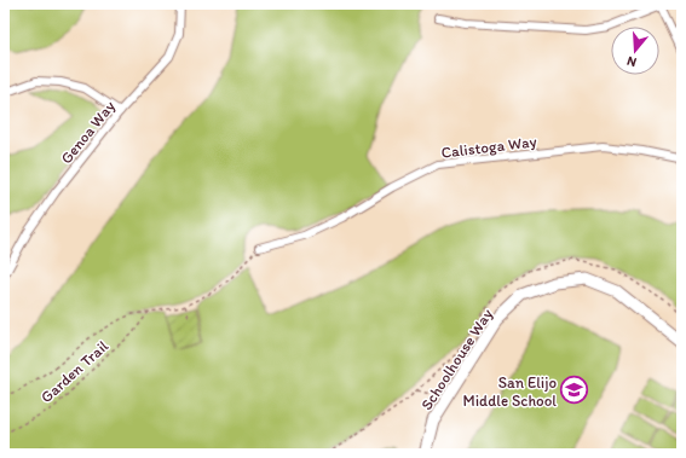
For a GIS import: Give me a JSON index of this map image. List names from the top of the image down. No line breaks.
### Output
{"streets":{"street":["Genoa Way","Calistoga Way","Schoolhouse Way"],"path":["Garden Trail"]},"places":{"school or university":["San Elijo Middle School"]},"north":"bottom"}
